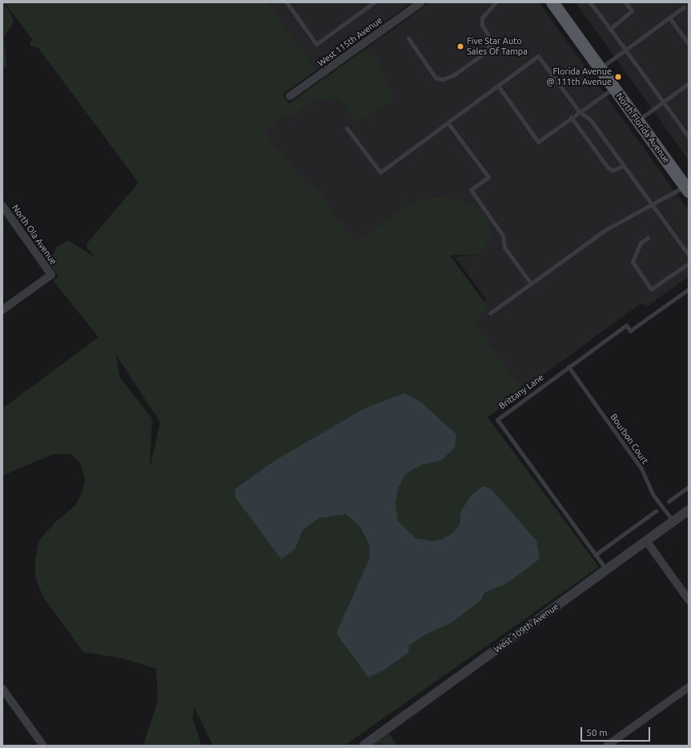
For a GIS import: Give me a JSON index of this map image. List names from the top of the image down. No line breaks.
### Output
{"streets":{"main road":["North Florida Avenue"],"street":["West 115th Avenue","North Ola Avenue","West 109th Avenue"],"lane":["Brittany Lane","Bourbon Court"]},"crossings":[["Brittany Lane","Bourbon Court"],["Brittany Lane","West 109th Avenue"],["Bourbon Court","West 109th Avenue"]],"places":["Five Star Auto Sales Of Tampa","Florida Avenue @ 111th Avenue"],"scale_bar":"50 m"}
